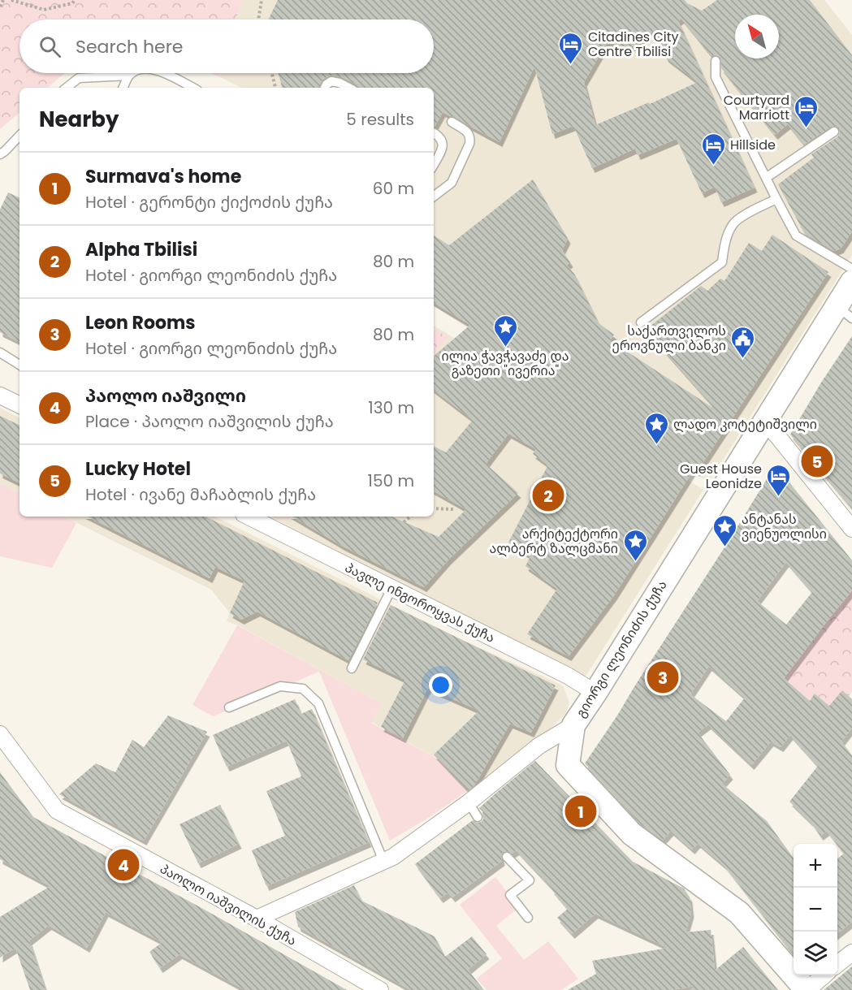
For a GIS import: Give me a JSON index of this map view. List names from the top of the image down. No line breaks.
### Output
{"streets":{"main road":["გიორგი ლეონიძის ქუჩა"],"street":["პავლე ინგოროყვას ქუჩა","პაოლო იაშვილის ქუჩა"]},"crossings":[["პავლე ინგოროყვას ქუჩა","გიორგი ლეონიძის ქუჩა"],["გიორგი ლეონიძის ქუჩა","პაოლო იაშვილის ქუჩა"]],"places":{"hotel":["Citadines City Centre Tbilisi","Courtyard Marriott","Hillside","Guest House Leonidze"],"place":["ილია ჭავჭავაძე და გაზეთი \"ივერია\"","ლადო კოტეტიშვილი","ანტანას ვიენუოლისი","არქიტექტორი ალბერტ ზალცმანი"],"public building":["საქართველოს ეროვნული ბანკი"]},"north":"top left","page":{"search":"Search here","heading":["Nearby","5 results"],"list":[{"mark":"1","name":"Surmava's home","note":"Hotel · გერონტი ქიქოძის ქუჩა","value":"60 m"},{"mark":"2","name":"Alpha Tbilisi","note":"Hotel · გიორგი ლეონიძის ქუჩა","value":"80 m"},{"mark":"3","name":"Leon Rooms","note":"Hotel · გიორგი ლეონიძის ქუჩა","value":"80 m"},{"mark":"4","name":"პაოლო იაშვილი","note":"Place · პაოლო იაშვილის ქუჩა","value":"130 m"},{"mark":"5","name":"Lucky Hotel","note":"Hotel · ივანე მაჩაბლის ქუჩა","value":"150 m"}],"pins":["5","2","3","1","4"],"map_buttons":["+","−"]}}
